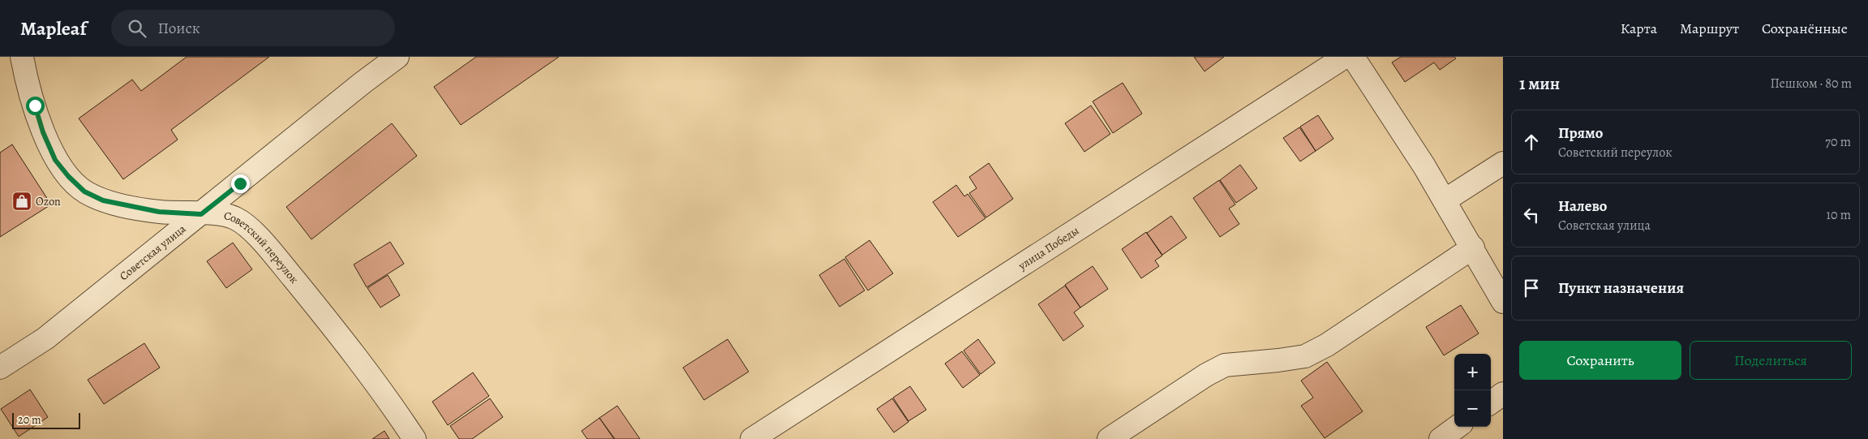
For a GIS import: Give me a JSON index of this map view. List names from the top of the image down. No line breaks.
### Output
{"streets":{"street":["улица Победы","Советский переулок","Советская улица"]},"crossings":[["Советский переулок","Советская улица"]],"places":{"shop":["Ozon"]},"scale_bar":"20 m","page":{"header":"Mapleaf","search":"Поиск","nav":["Карта","Маршрут","Сохранённые"],"heading":["1 мин","Пешком · 80 m"],"list":[["Прямо","Советский переулок","70 m"],["Налево","Советская улица","10 m"],"Пункт назначения"],"buttons":["Сохранить","Поделиться"],"map_buttons":["+","−"],"scale":"20 m"}}
